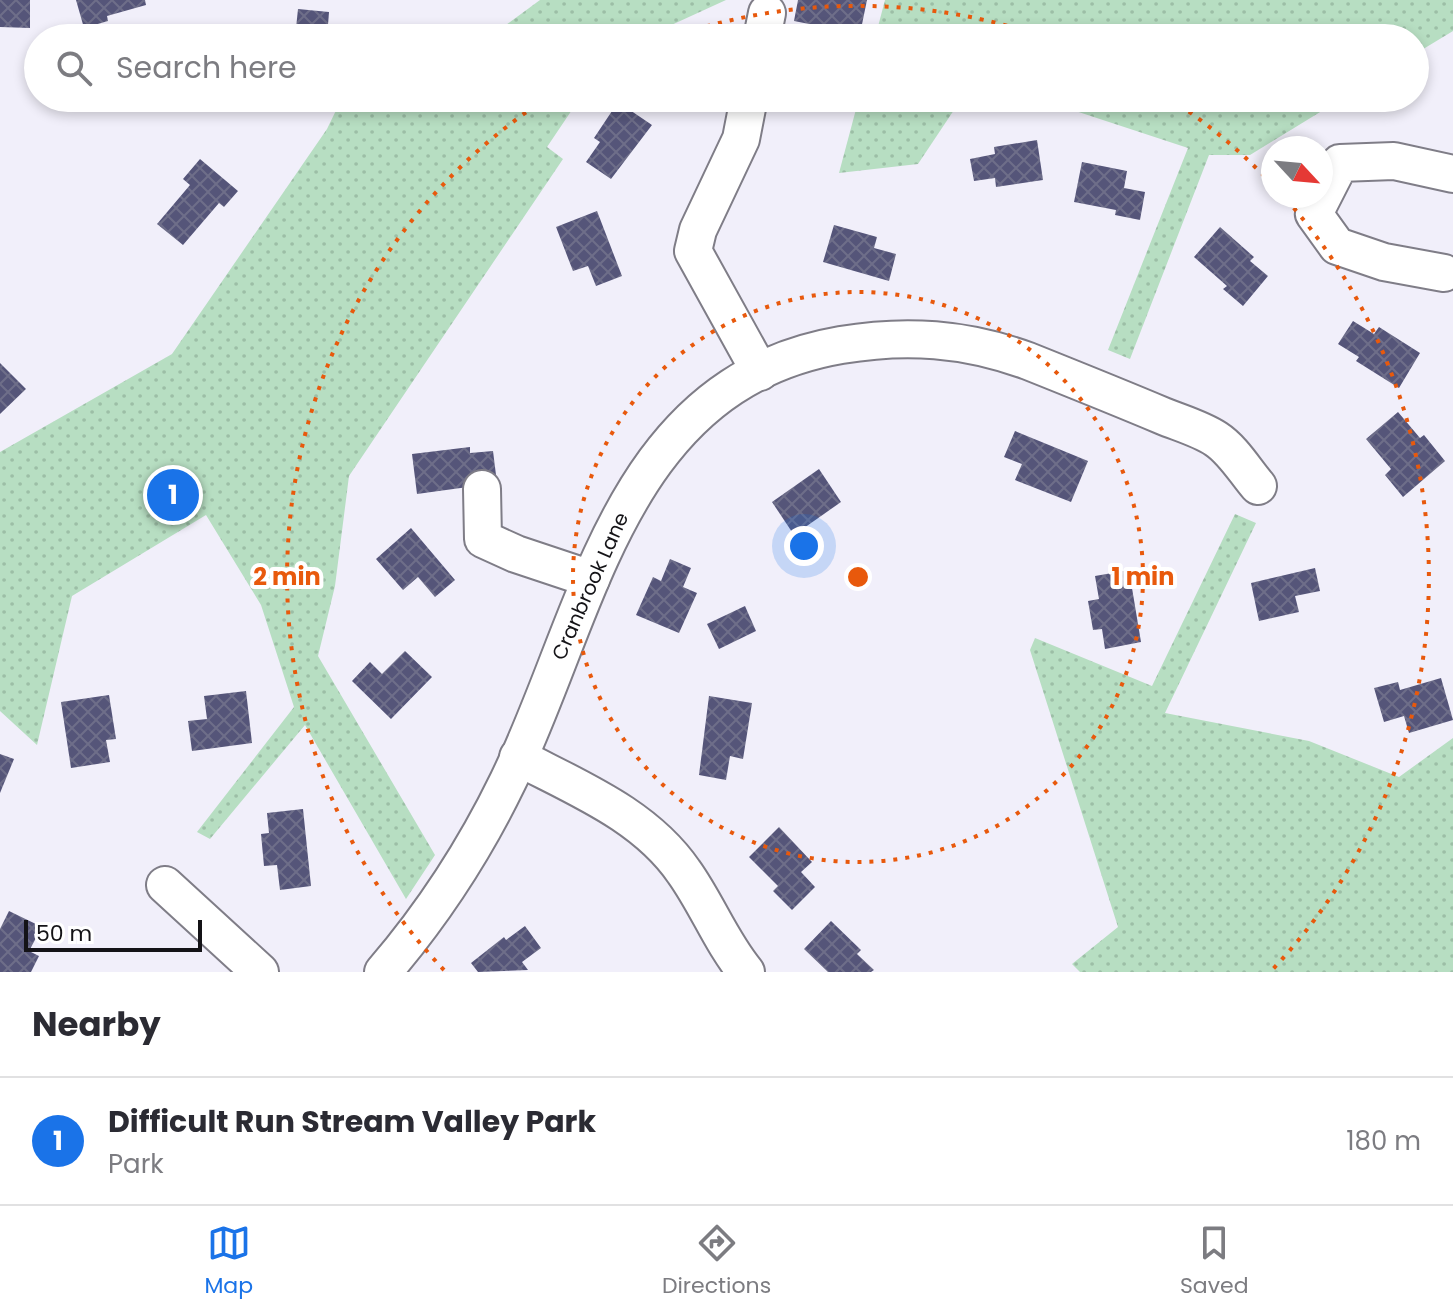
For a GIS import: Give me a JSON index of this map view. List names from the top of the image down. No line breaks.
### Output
{"streets":{"street":["Cranbrook Lane"]},"scale_bar":"50 m","north":"bottom right","page":{"search":"Search here","pins":"1","scale":"50 m","heading":"Nearby","list":[{"mark":"1","name":"Difficult Run Stream Valley Park","note":"Park","value":"180 m"}],"nav":["Map","Directions","Saved"]},"rings":["1 min","2 min"]}
